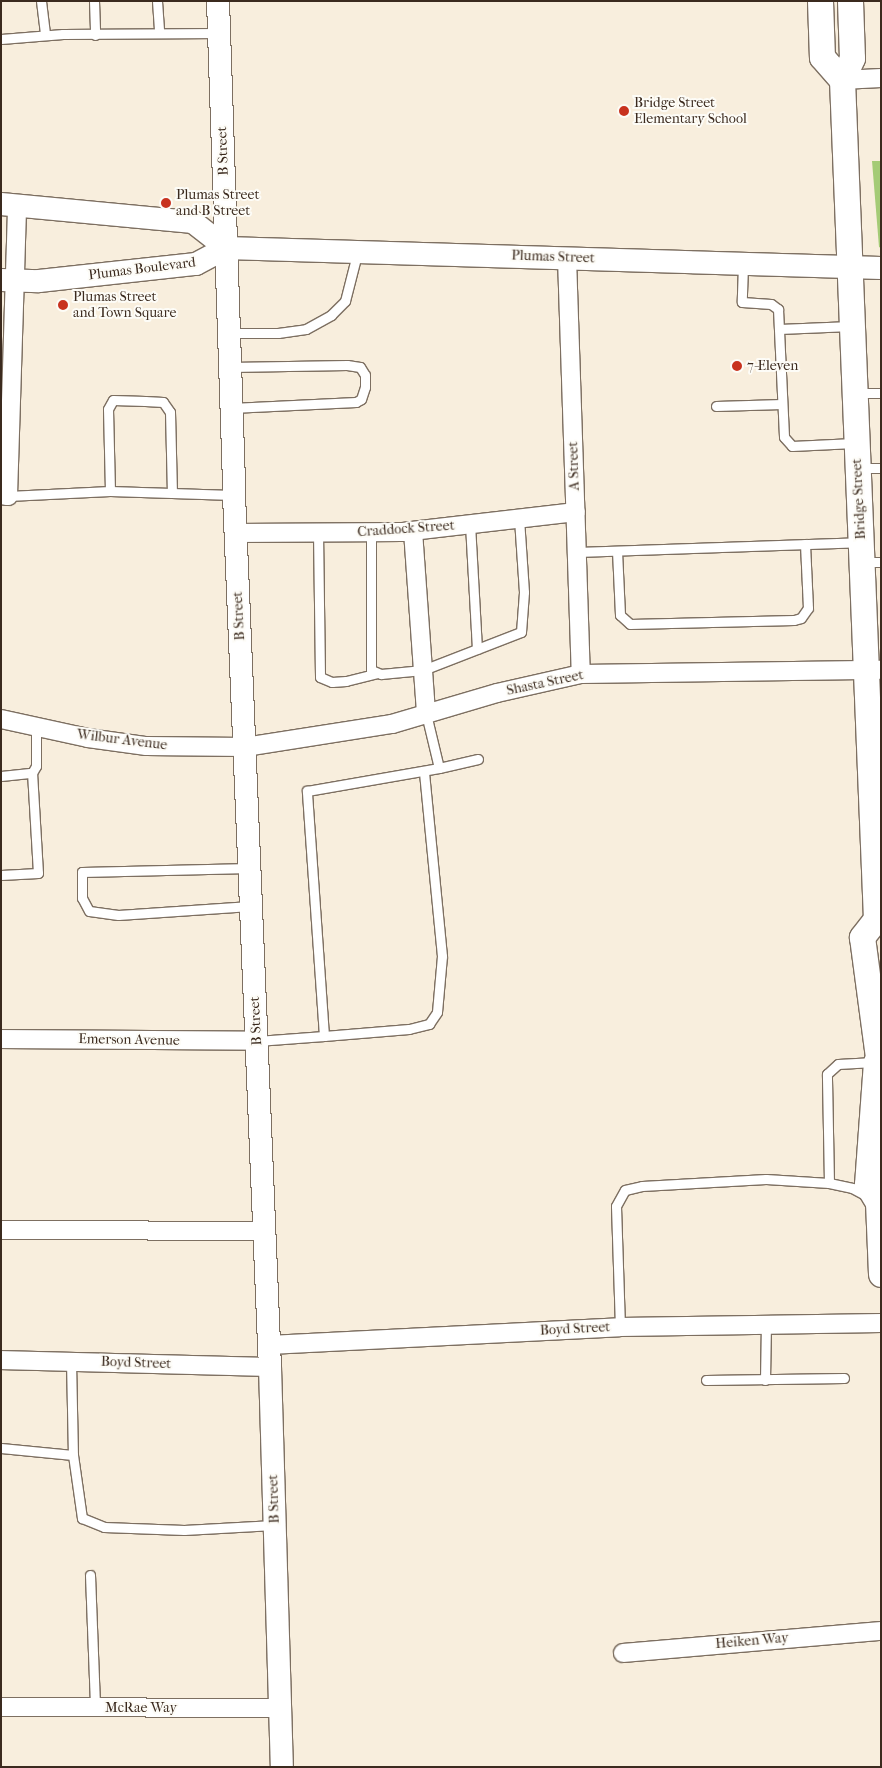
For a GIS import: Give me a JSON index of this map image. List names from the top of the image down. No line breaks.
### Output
{"streets":{"main road":["Bridge Street"],"street":["B Street","Plumas Street","Plumas Boulevard","A Street","Craddock Street","Shasta Street","Wilbur Avenue","Emerson Avenue","Boyd Street","Heiken Way","McRae Way"]},"crossings":[["B Street","Plumas Street"],["B Street","Plumas Boulevard"],["B Street","Craddock Street"],["B Street","Shasta Street"],["B Street","Wilbur Avenue"],["B Street","Emerson Avenue"],["B Street","Boyd Street"],["B Street","McRae Way"],["Plumas Street","Plumas Boulevard"],["Plumas Street","A Street"],["Plumas Street","Bridge Street"],["A Street","Craddock Street"],["A Street","Shasta Street"],["Bridge Street","Shasta Street"],["Shasta Street","Wilbur Avenue"]],"places":["Bridge Street Elementary School","Plumas Street and B Street","Plumas Street and Town Square","7-Eleven"]}
